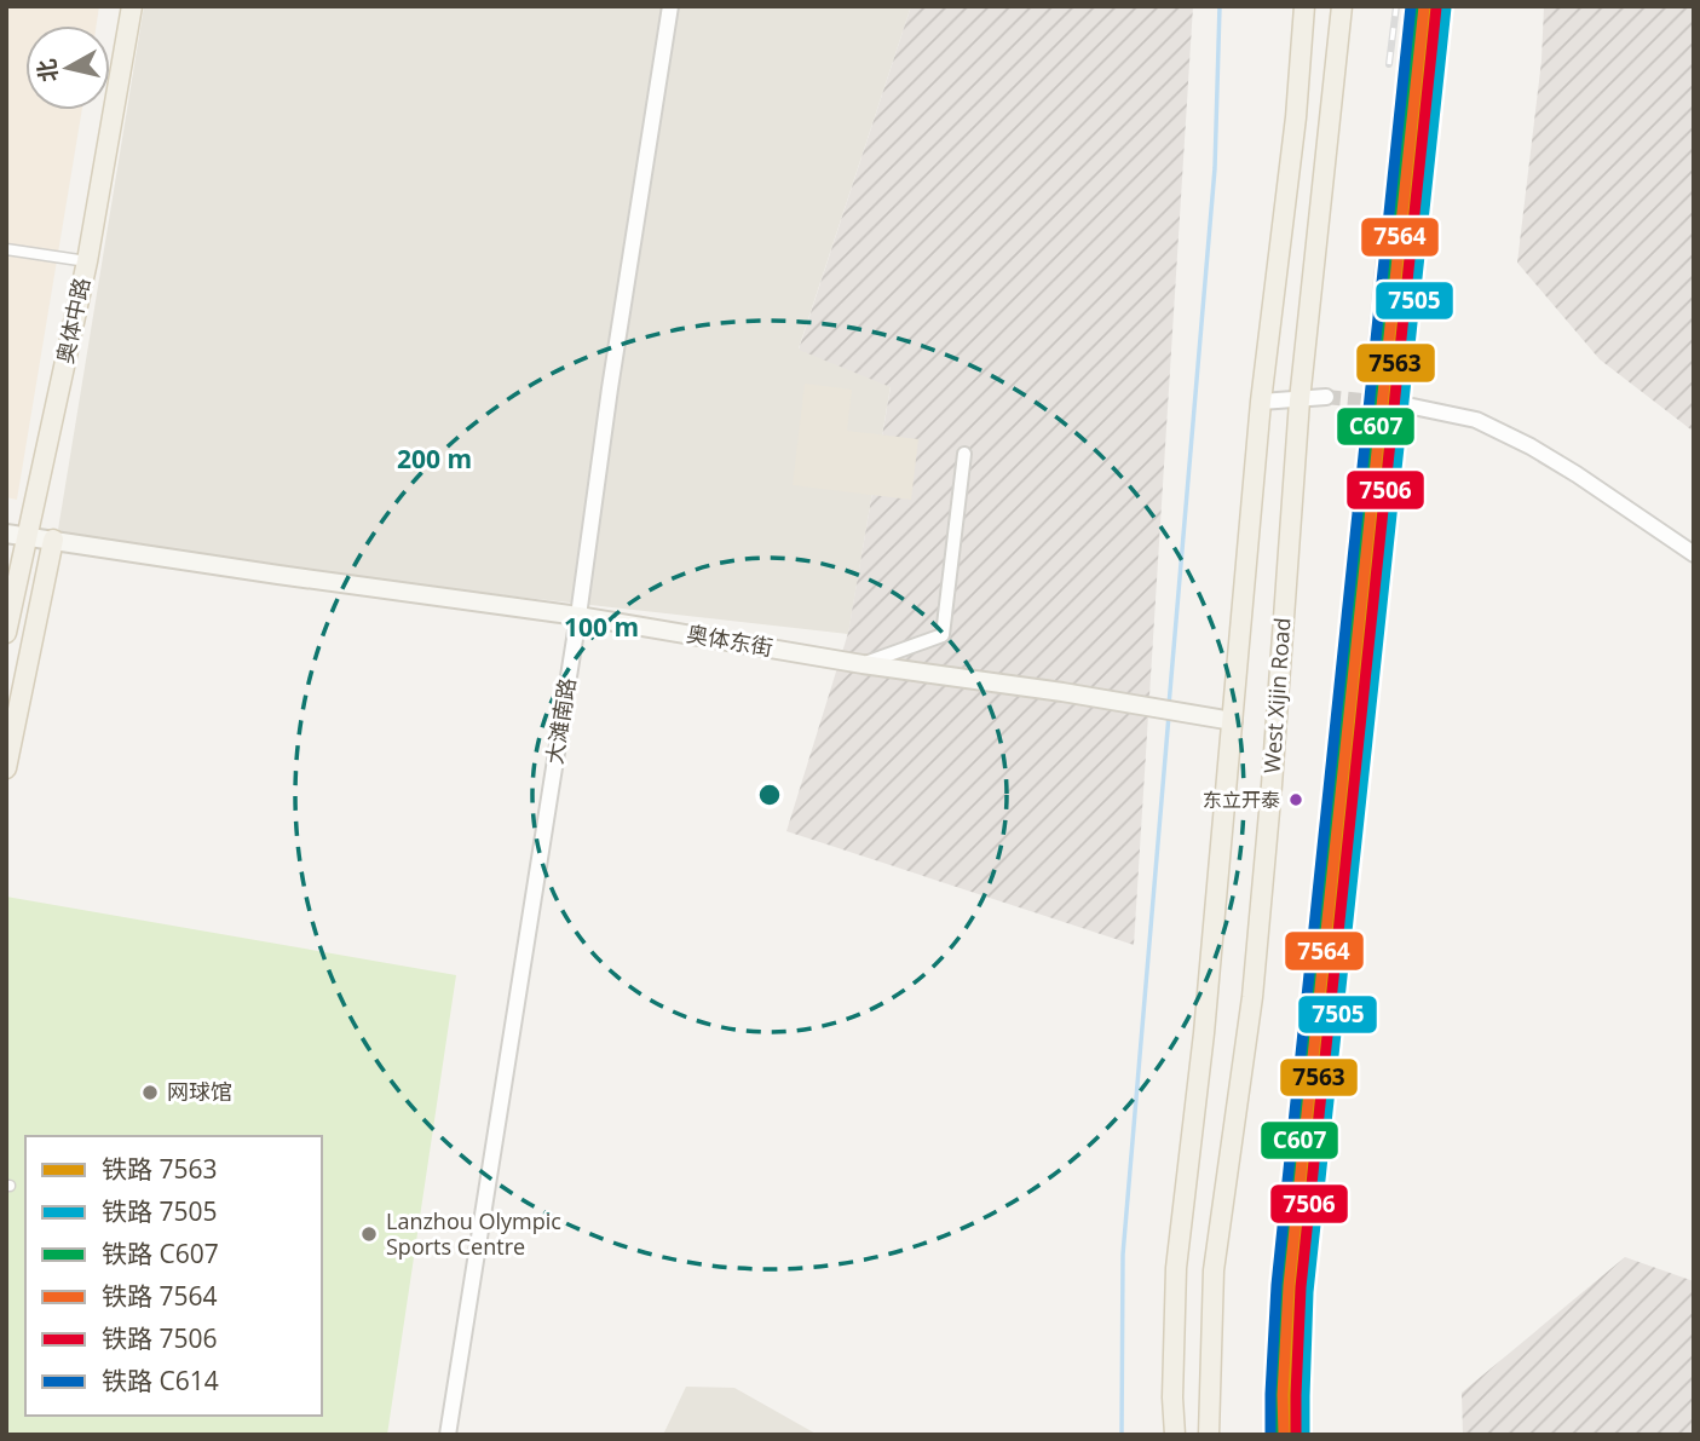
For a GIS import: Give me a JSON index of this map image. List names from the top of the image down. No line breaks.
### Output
{"streets":{"main road":["奥体中路","奥体东街","West Xijin Road"],"street":["大滩南路"]},"crossings":[["奥体中路","奥体东街"],["奥体东街","West Xijin Road"],["奥体东街","大滩南路"]],"places":["东立开泰","网球馆","Lanzhou Olympic Sports Centre"],"lines":["rail line 7563","rail line C607","rail line 7564","rail line C614","rail line 7505","rail line 7506"],"legend":["铁路 7563","铁路 7505","铁路 C607","铁路 7564","铁路 7506","铁路 C614"],"north":"left","rings":["200 m","100 m"]}
